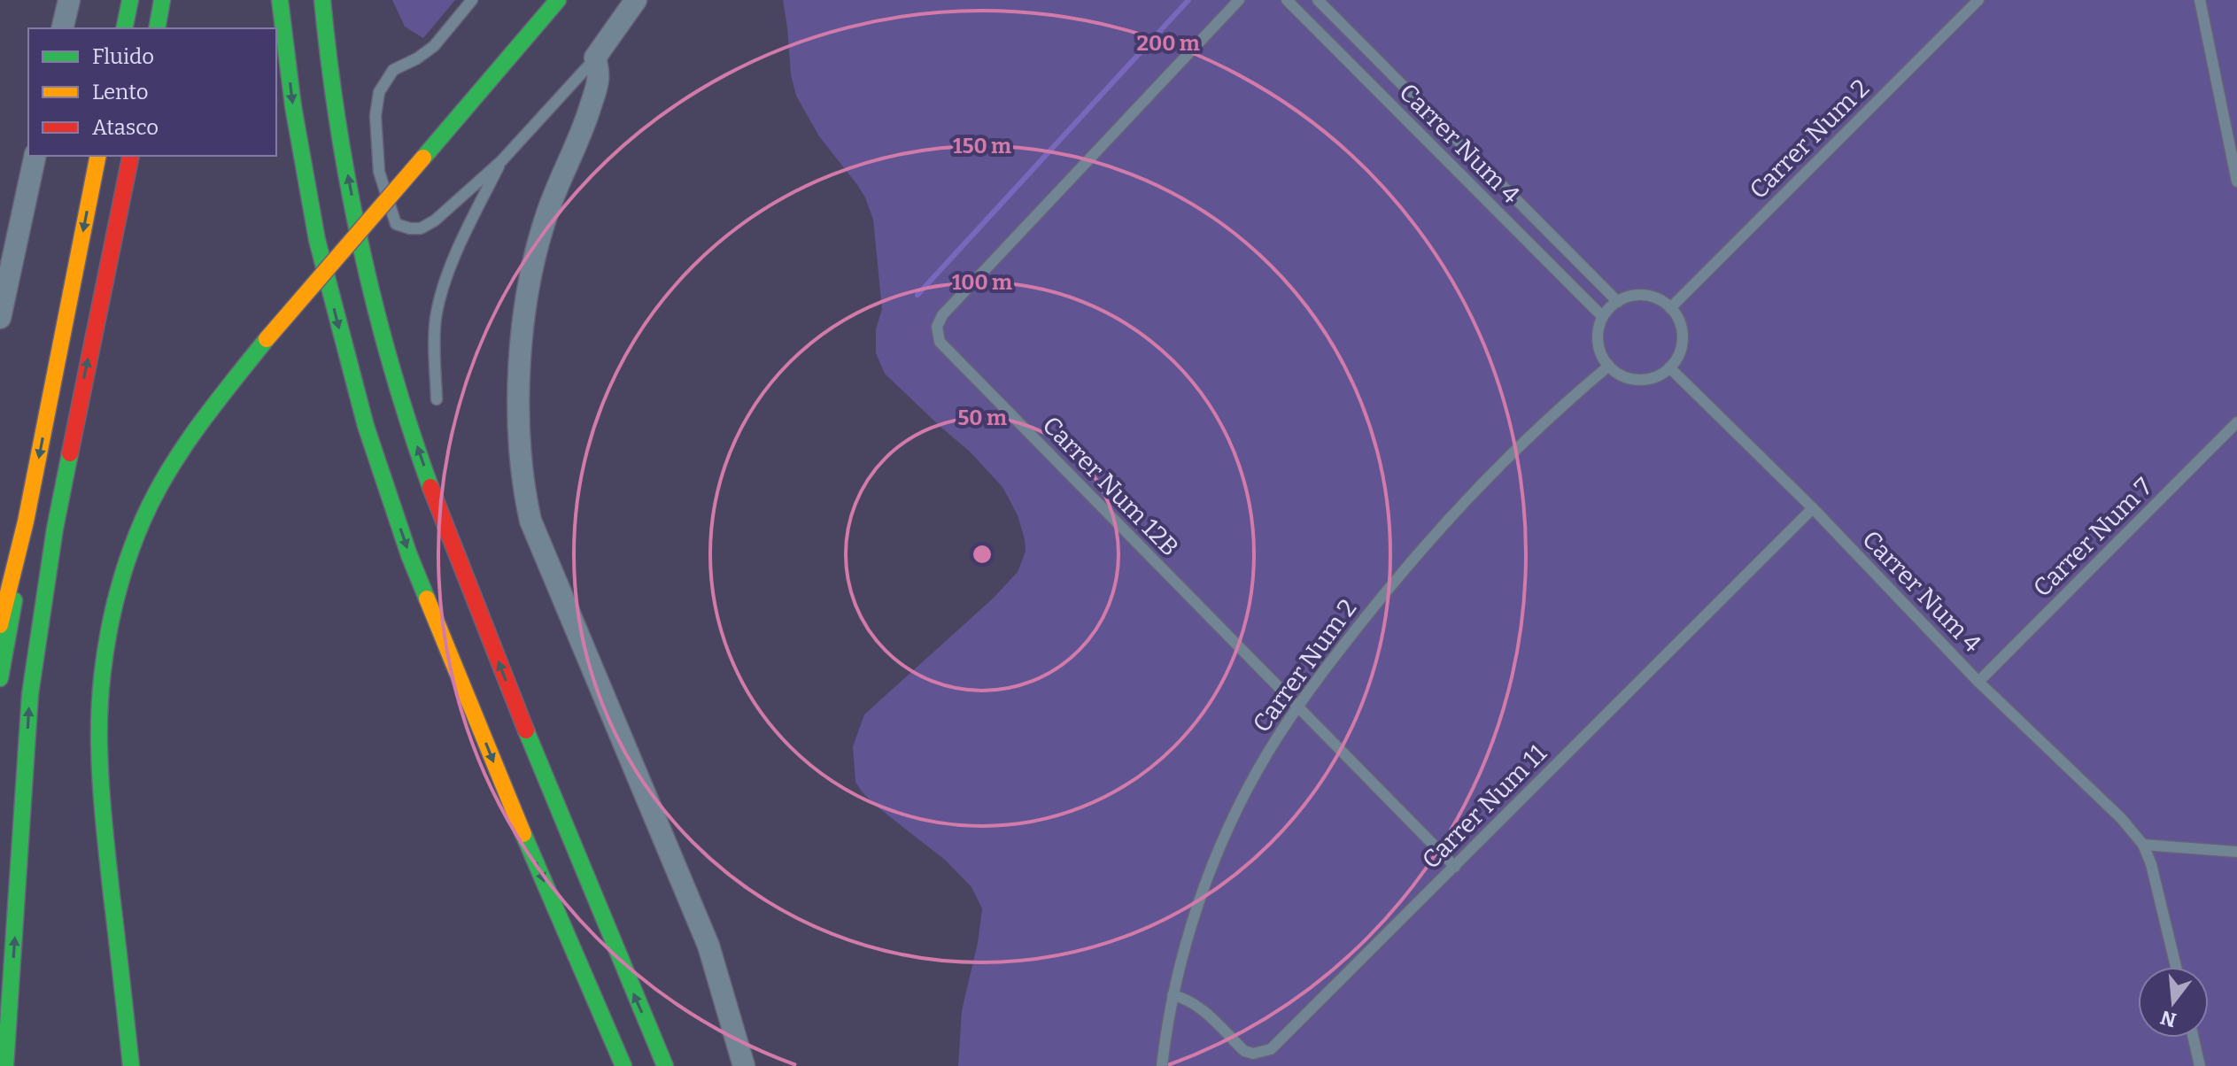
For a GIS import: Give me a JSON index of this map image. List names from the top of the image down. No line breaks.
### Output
{"streets":{"lane":["Carrer Num 2","Carrer Num 4","Carrer Num 12B","Carrer Num 7","Carrer Num 11"]},"crossings":[["Carrer Num 2","Carrer Num 4"],["Carrer Num 2","Carrer Num 12B"],["Carrer Num 2","Carrer Num 11"],["Carrer Num 4","Carrer Num 7"],["Carrer Num 4","Carrer Num 11"],["Carrer Num 12B","Carrer Num 11"]],"legend":["Fluido","Lento","Atasco"],"north":"bottom","rings":["200 m","150 m","100 m","50 m"]}
